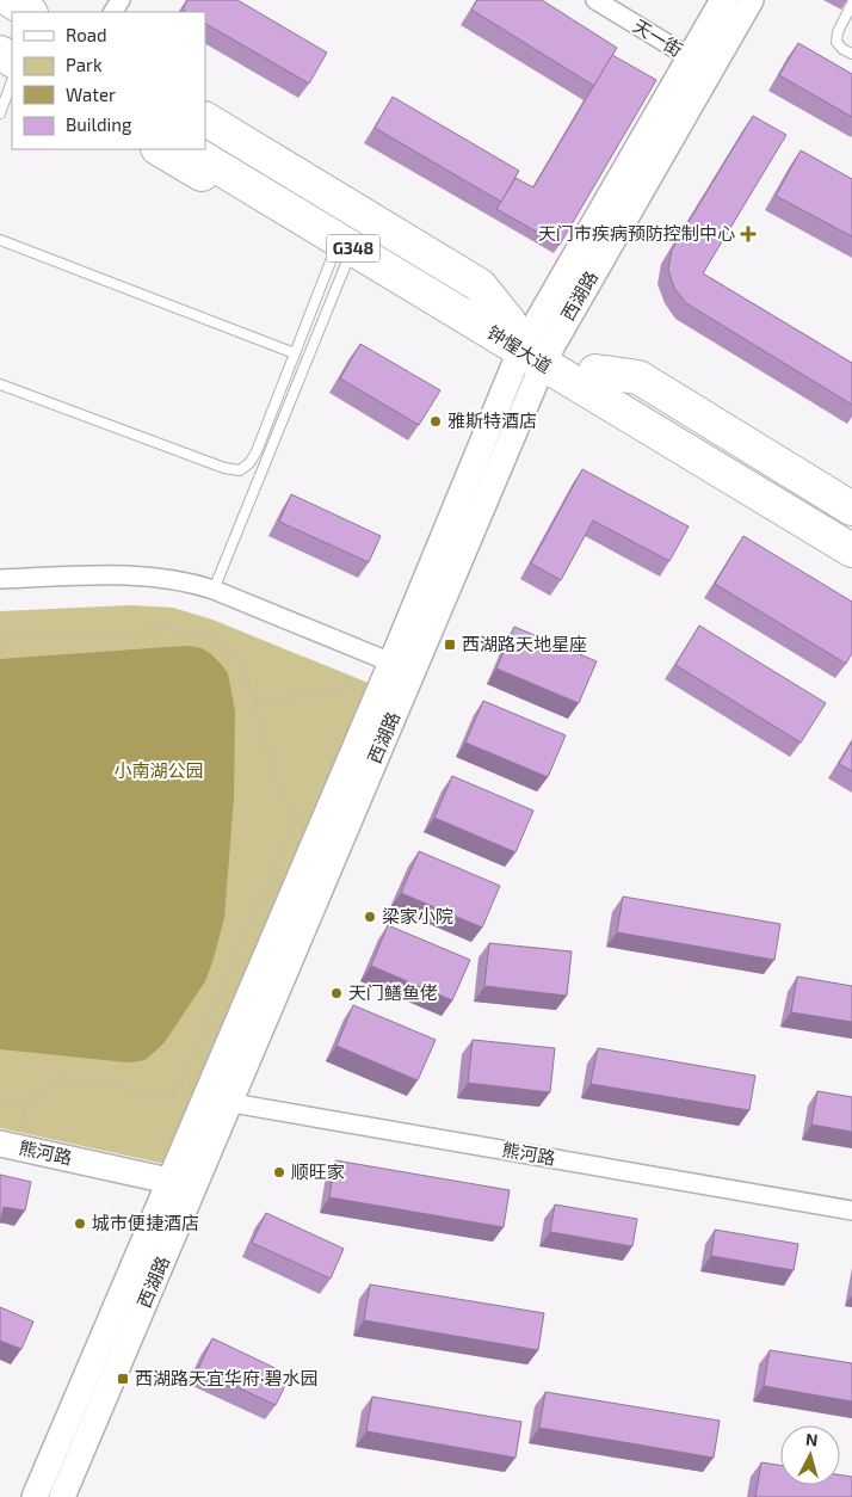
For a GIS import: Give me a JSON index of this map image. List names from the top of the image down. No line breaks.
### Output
{"streets":{"highway":["G348","钟惺大道"],"main road":["西湖路","熊河路"],"street":["天一街"]},"crossings":[["天一街","西湖路"],["西湖路","钟惺大道"],["西湖路","熊河路"]],"parks":["小南湖公园"],"places":{"health":["天门市疾病预防控制中心"],"other":["雅斯特酒店","梁家小院","天门鳝鱼佬","顺旺家","城市便捷酒店"],"transit":["西湖路天地星座","西湖路天宜华府·碧水园"]},"legend":["Road","Park","Water","Building"],"north":"top"}
